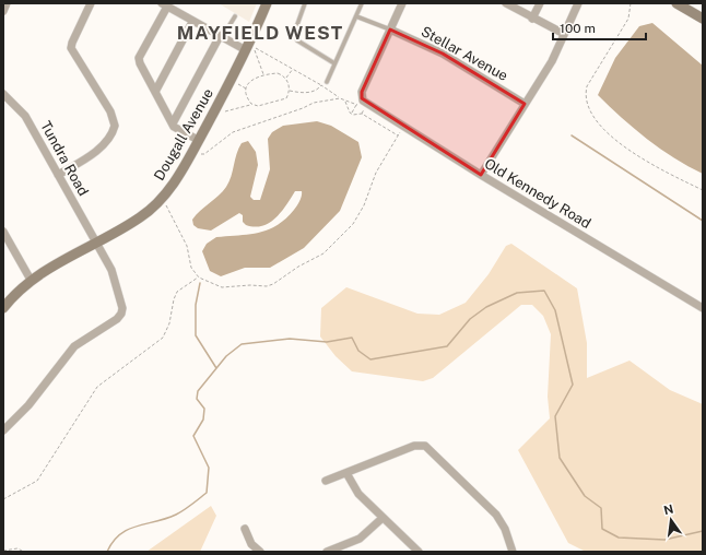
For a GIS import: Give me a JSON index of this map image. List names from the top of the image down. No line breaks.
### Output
{"streets":{"street":["Stellar Avenue","Dougall Avenue","Tundra Road","Old Kennedy Road"]},"crossings":[["Stellar Avenue","Old Kennedy Road"],["Dougall Avenue","Tundra Road"]],"districts":["MAYFIELD WEST"],"scale_bar":"100 m","north":"top"}
